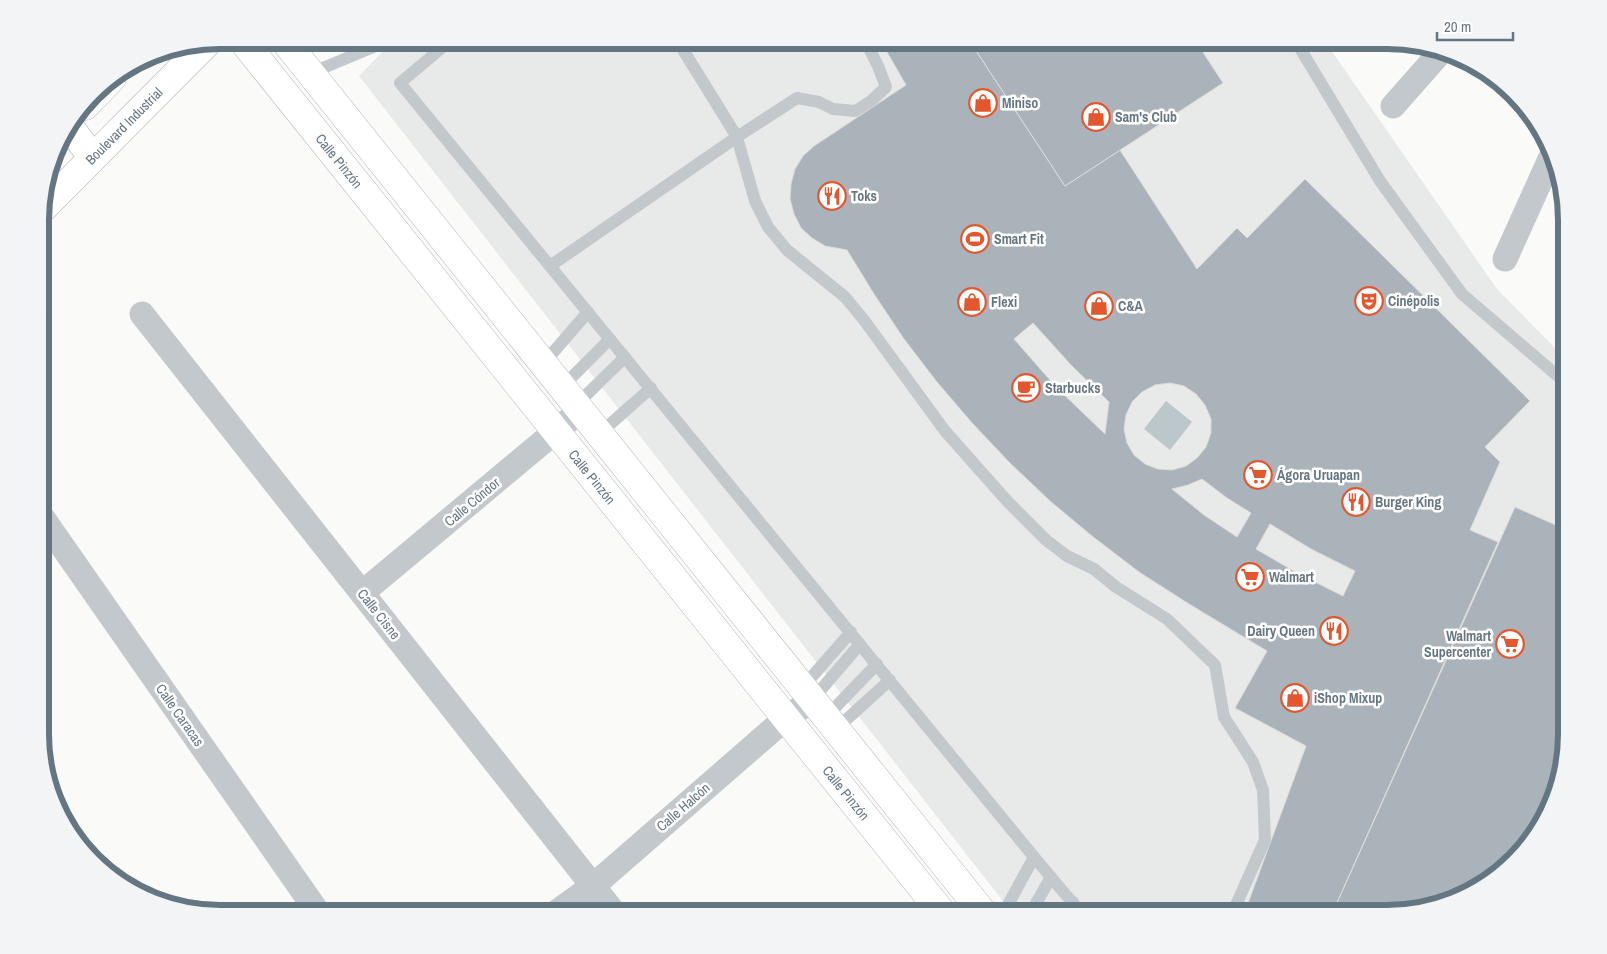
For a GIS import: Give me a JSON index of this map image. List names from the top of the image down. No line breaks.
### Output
{"streets":{"main road":["Boulevard Industrial","Calle Pinzón"],"street":["Calle Cóndor","Calle Cisne","Calle Caracas","Calle Halcón"]},"crossings":[["Calle Pinzón","Calle Cóndor"],["Calle Pinzón","Calle Halcón"],["Calle Cóndor","Calle Cisne"],["Calle Cisne","Calle Halcón"]],"places":{"shop":["Miniso","Sam's Club","Flexi","C&A","iShop Mixup"],"restaurant":["Toks","Burger King","Dairy Queen"],"sports":["Smart Fit"],"theatre":["Cinépolis"],"cafe":["Starbucks"],"supermarket":["Ágora Uruapan","Walmart","Walmart Supercenter"]},"scale_bar":"20 m"}
